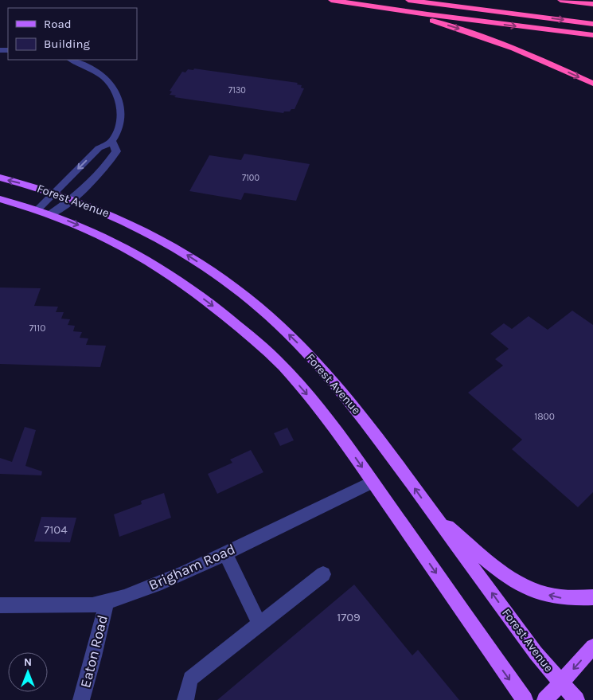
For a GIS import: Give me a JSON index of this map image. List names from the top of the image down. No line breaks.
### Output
{"streets":{"main road":["Forest Avenue"],"street":["Brigham Road","Eaton Road"]},"crossings":[["Forest Avenue","Brigham Road"],["Brigham Road","Eaton Road"]],"house_numbers":["7130","7100","7110","1800","7104","1709"],"legend":["Road","Building"],"north":"top"}
